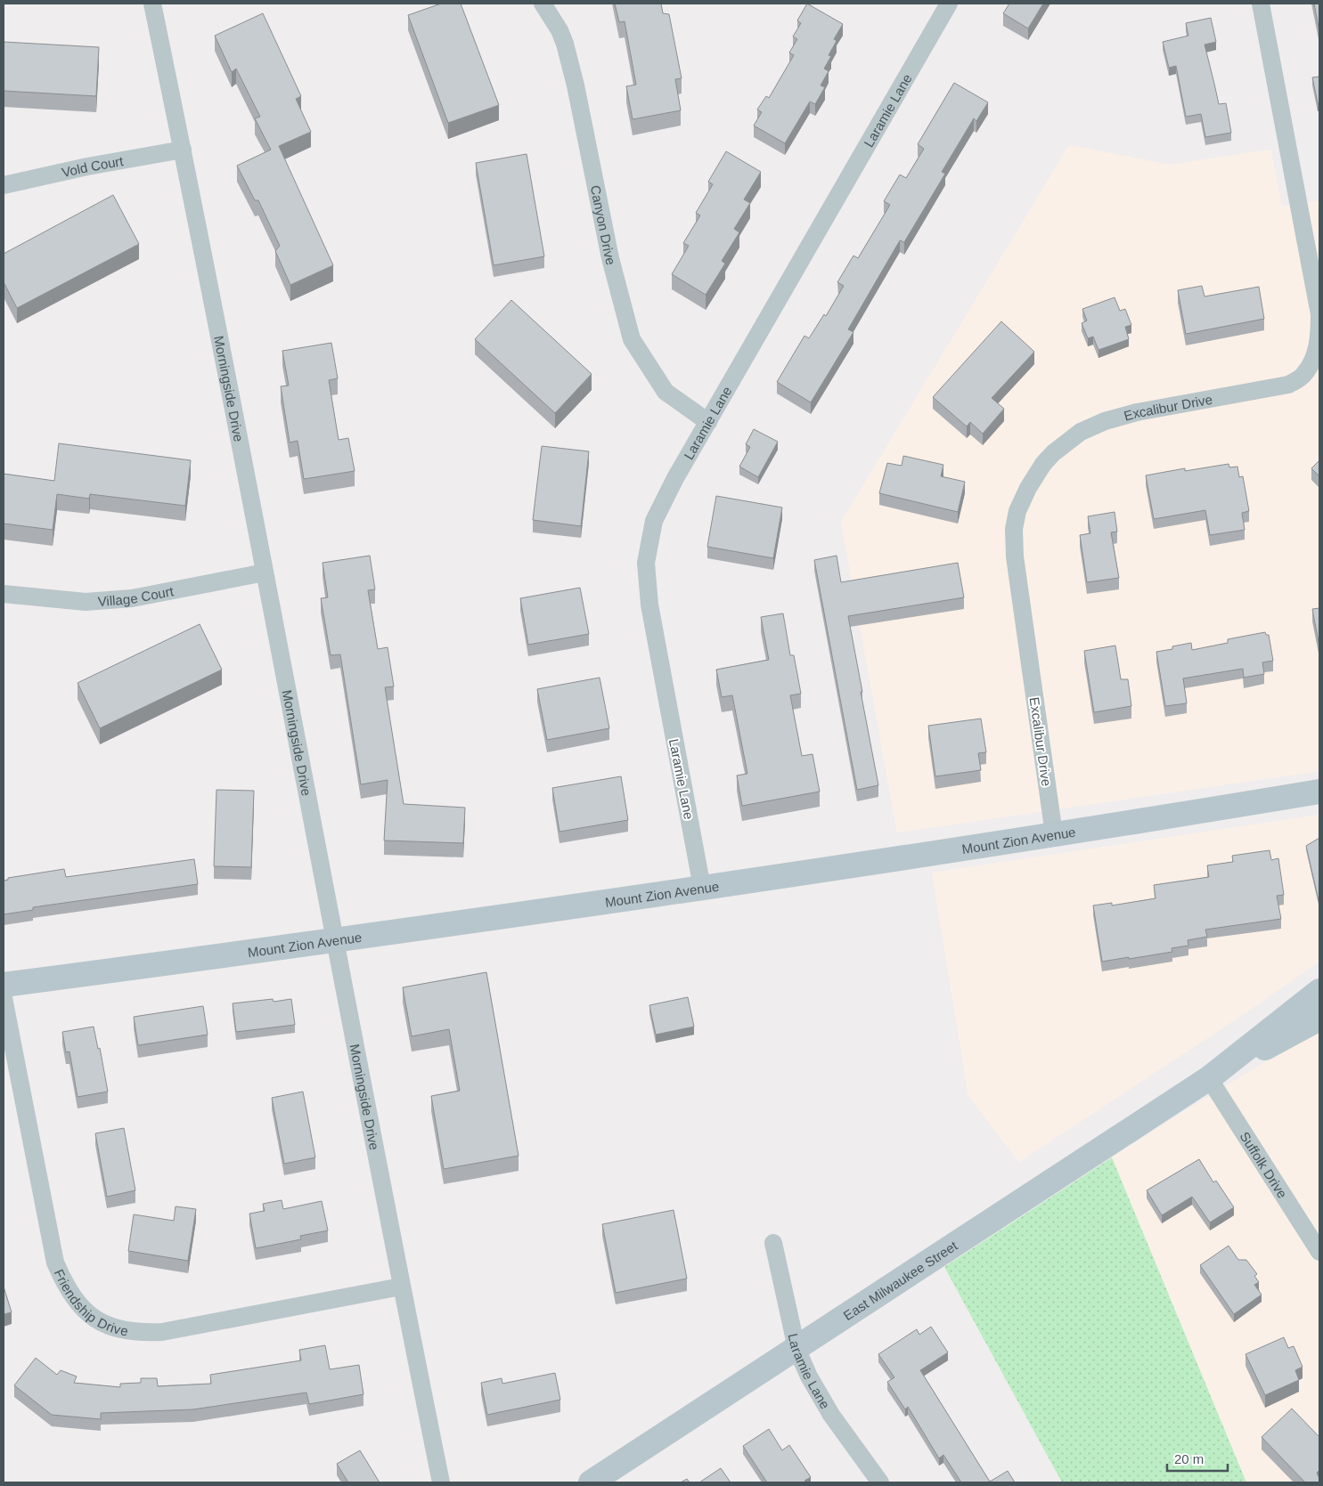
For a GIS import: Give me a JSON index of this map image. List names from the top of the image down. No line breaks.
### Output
{"streets":{"main road":["Mount Zion Avenue","East Milwaukee Street"],"street":["Laramie Lane","Vold Court","Canyon Drive","Morningside Drive","Excalibur Drive","Village Court","Suffolk Drive","Friendship Drive"]},"crossings":[["Laramie Lane","Canyon Drive"],["Laramie Lane","Mount Zion Avenue"],["Laramie Lane","East Milwaukee Street"],["Vold Court","Morningside Drive"],["Morningside Drive","Village Court"],["Morningside Drive","Mount Zion Avenue"],["Morningside Drive","Friendship Drive"],["Excalibur Drive","Mount Zion Avenue"],["Suffolk Drive","East Milwaukee Street"]],"scale_bar":"20 m"}
